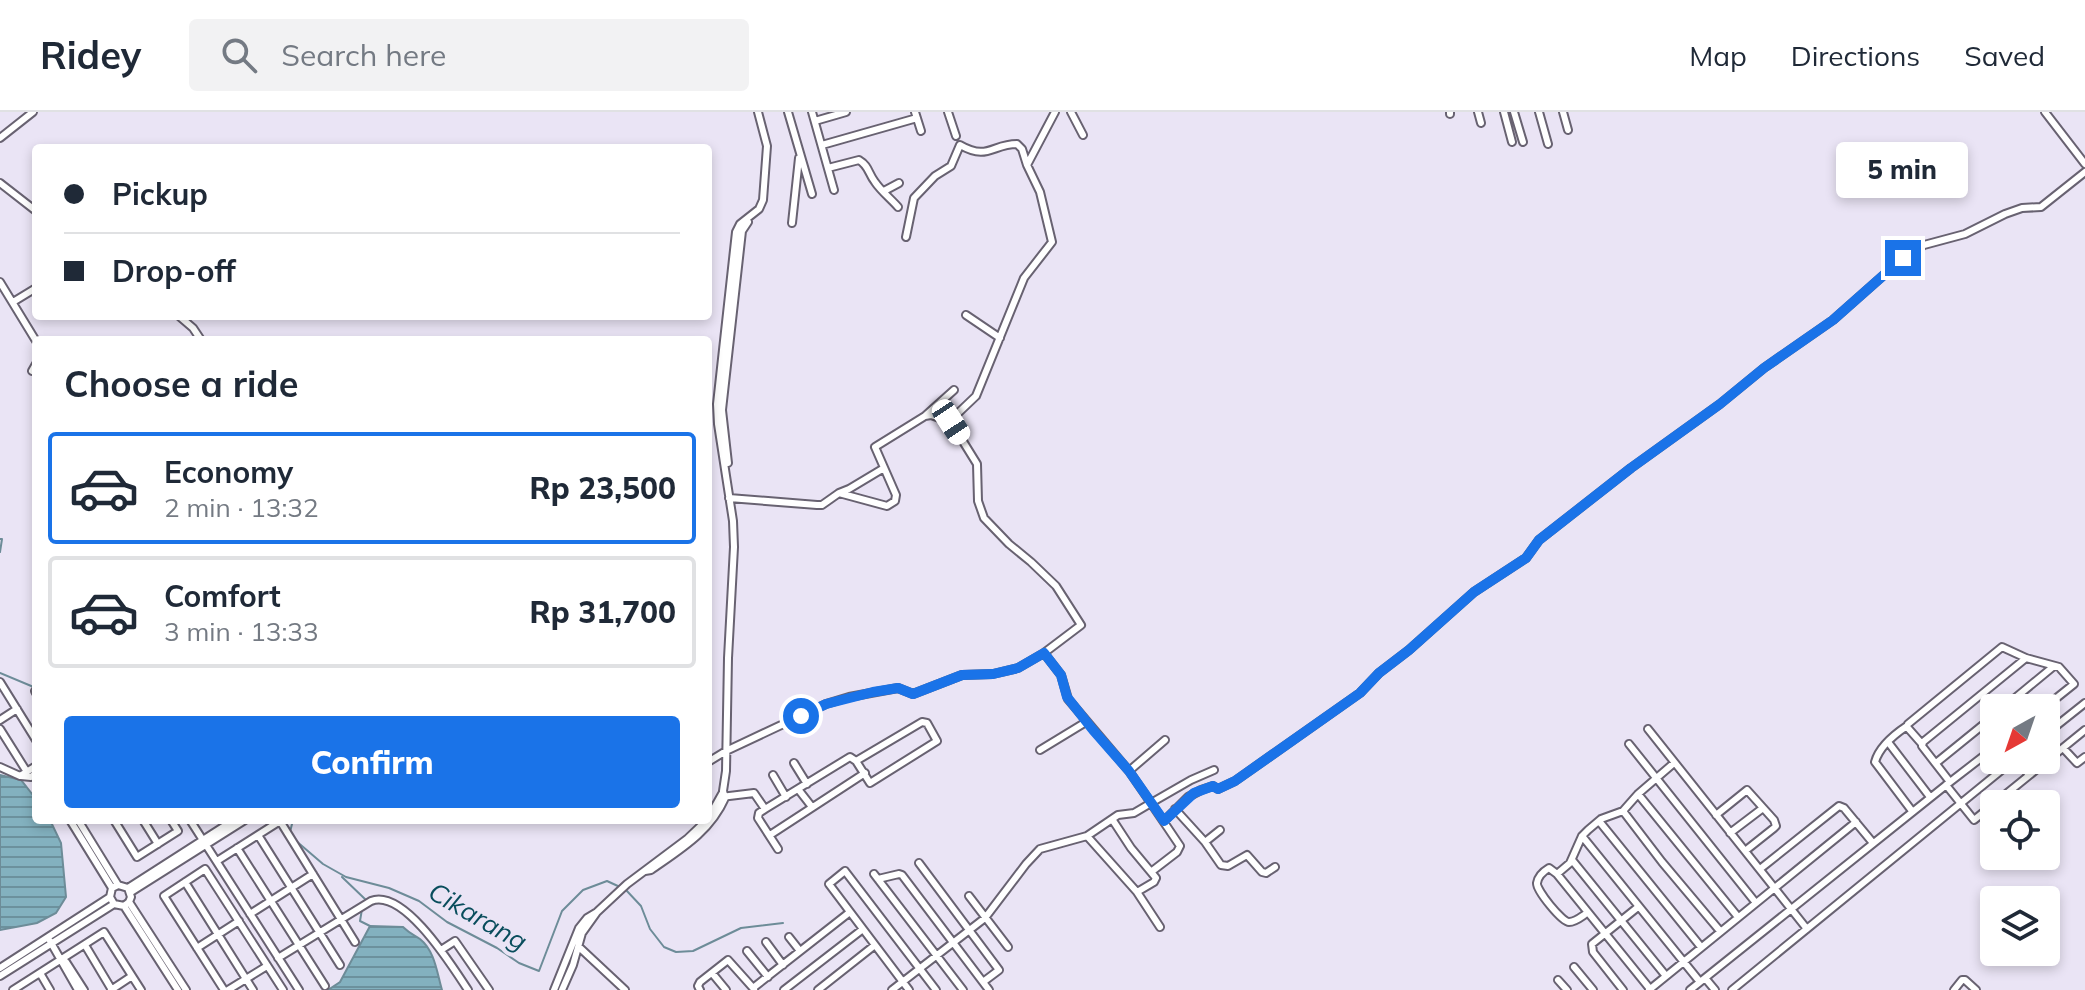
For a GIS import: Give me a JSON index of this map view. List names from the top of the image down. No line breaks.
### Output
{"water":["Cikarang"],"north":"bottom left","page":{"header":"Ridey","search":"Search here","nav":["Map","Directions","Saved"],"bubble":"5 min","banner":["Pickup","Drop-off"],"heading":"Choose a ride","list":[{"name":"Economy","note":"2 min · 13:32","value":"Rp 23,500"},{"name":"Comfort","note":"3 min · 13:33","value":"Rp 31,700"}],"buttons":"Confirm"}}
